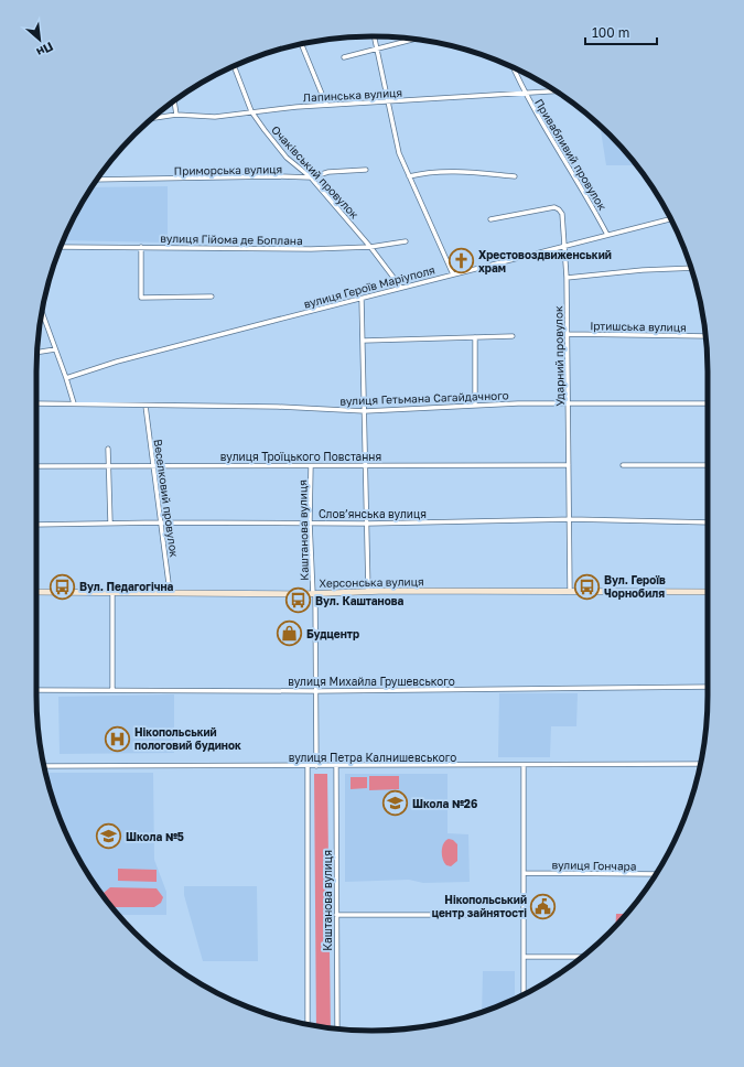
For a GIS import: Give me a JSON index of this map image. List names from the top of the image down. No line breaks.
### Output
{"streets":{"main road":["Херсонська вулиця"],"street":["Лапинська вулиця","Привабливий провулок","Приморська вулиця","Очаківський провулок","вулиця Гійома де Боплана","вулиця Героїв Маріуполя","Іртишська вулиця","Ударний провулок","вулиця Гетьмана Сагайдачного","вулиця Троїцького Повстання","Веселковий провулок","Словʼянська вулиця","Каштанова вулиця","вулиця Михайла Грушевського","вулиця Петра Калнишевського","вулиця Гончара"]},"crossings":[["Лапинська вулиця","Привабливий провулок"],["Лапинська вулиця","Очаківський провулок"],["Привабливий провулок","вулиця Героїв Маріуполя"],["Приморська вулиця","Очаківський провулок"],["Очаківський провулок","вулиця Гійома де Боплана"],["Очаківський провулок","вулиця Героїв Маріуполя"],["вулиця Героїв Маріуполя","Ударний провулок"],["Іртишська вулиця","Ударний провулок"],["Ударний провулок","вулиця Гетьмана Сагайдачного"],["Ударний провулок","вулиця Троїцького Повстання"],["вулиця Гетьмана Сагайдачного","Веселковий провулок"],["вулиця Троїцького Повстання","Веселковий провулок"],["вулиця Троїцького Повстання","Каштанова вулиця"],["Веселковий провулок","Словʼянська вулиця"],["Веселковий провулок","Херсонська вулиця"],["Словʼянська вулиця","Каштанова вулиця"],["Каштанова вулиця","Херсонська вулиця"],["Каштанова вулиця","вулиця Михайла Грушевського"],["Каштанова вулиця","вулиця Петра Калнишевського"]],"places":{"church":["Хрестовоздвиженський храм"],"bus stop":["Вул. Педагогічна","Вул. Героїв Чорнобиля","Вул. Каштанова"],"shop":["Будцентр"],"hospital":["Нікопольський пологовий будинок"],"school or university":["Школа №26","Школа №5"],"public building":["Нікопольський центр зайнятості"]},"scale_bar":"100 m","north":"bottom right"}
